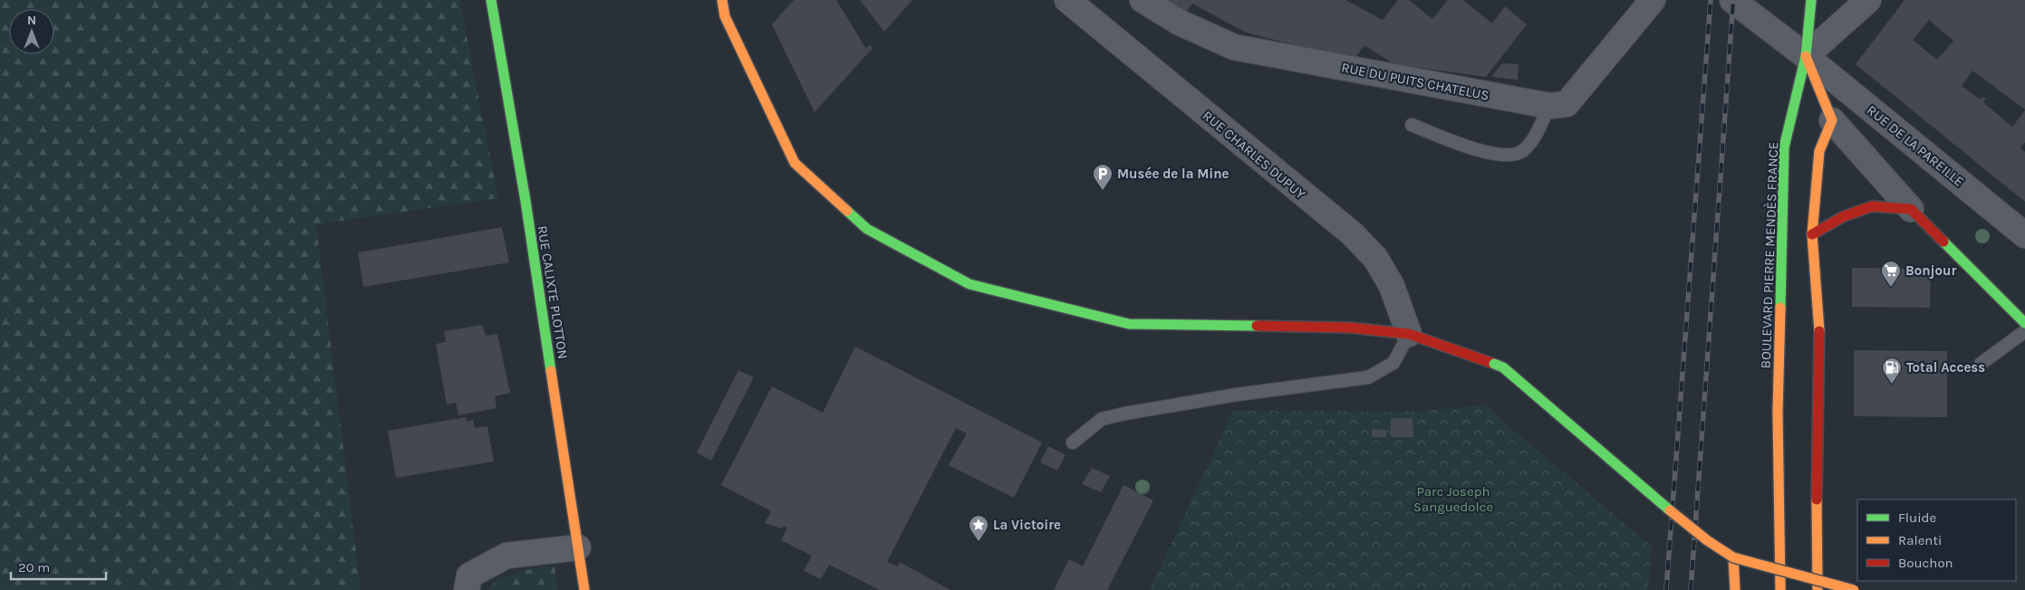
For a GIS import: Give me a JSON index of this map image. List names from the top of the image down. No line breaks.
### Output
{"streets":{"main road":["BOULEVARD PIERRE MENDÈS FRANCE","RUE CALIXTE PLOTTON"],"street":["RUE DU PUITS CHATELUS","RUE DE LA PAREILLE","RUE CHARLES DUPUY"]},"crossings":[["RUE DE LA PAREILLE","BOULEVARD PIERRE MENDÈS FRANCE"]],"parks":["Parc Joseph Sanguedolce"],"places":{"parking":["Musée de la Mine"],"supermarket":["Bonjour"],"fuel station":["Total Access"],"place":["La Victoire"]},"legend":["Fluide","Ralenti","Bouchon"],"scale_bar":"20 m","north":"top"}
